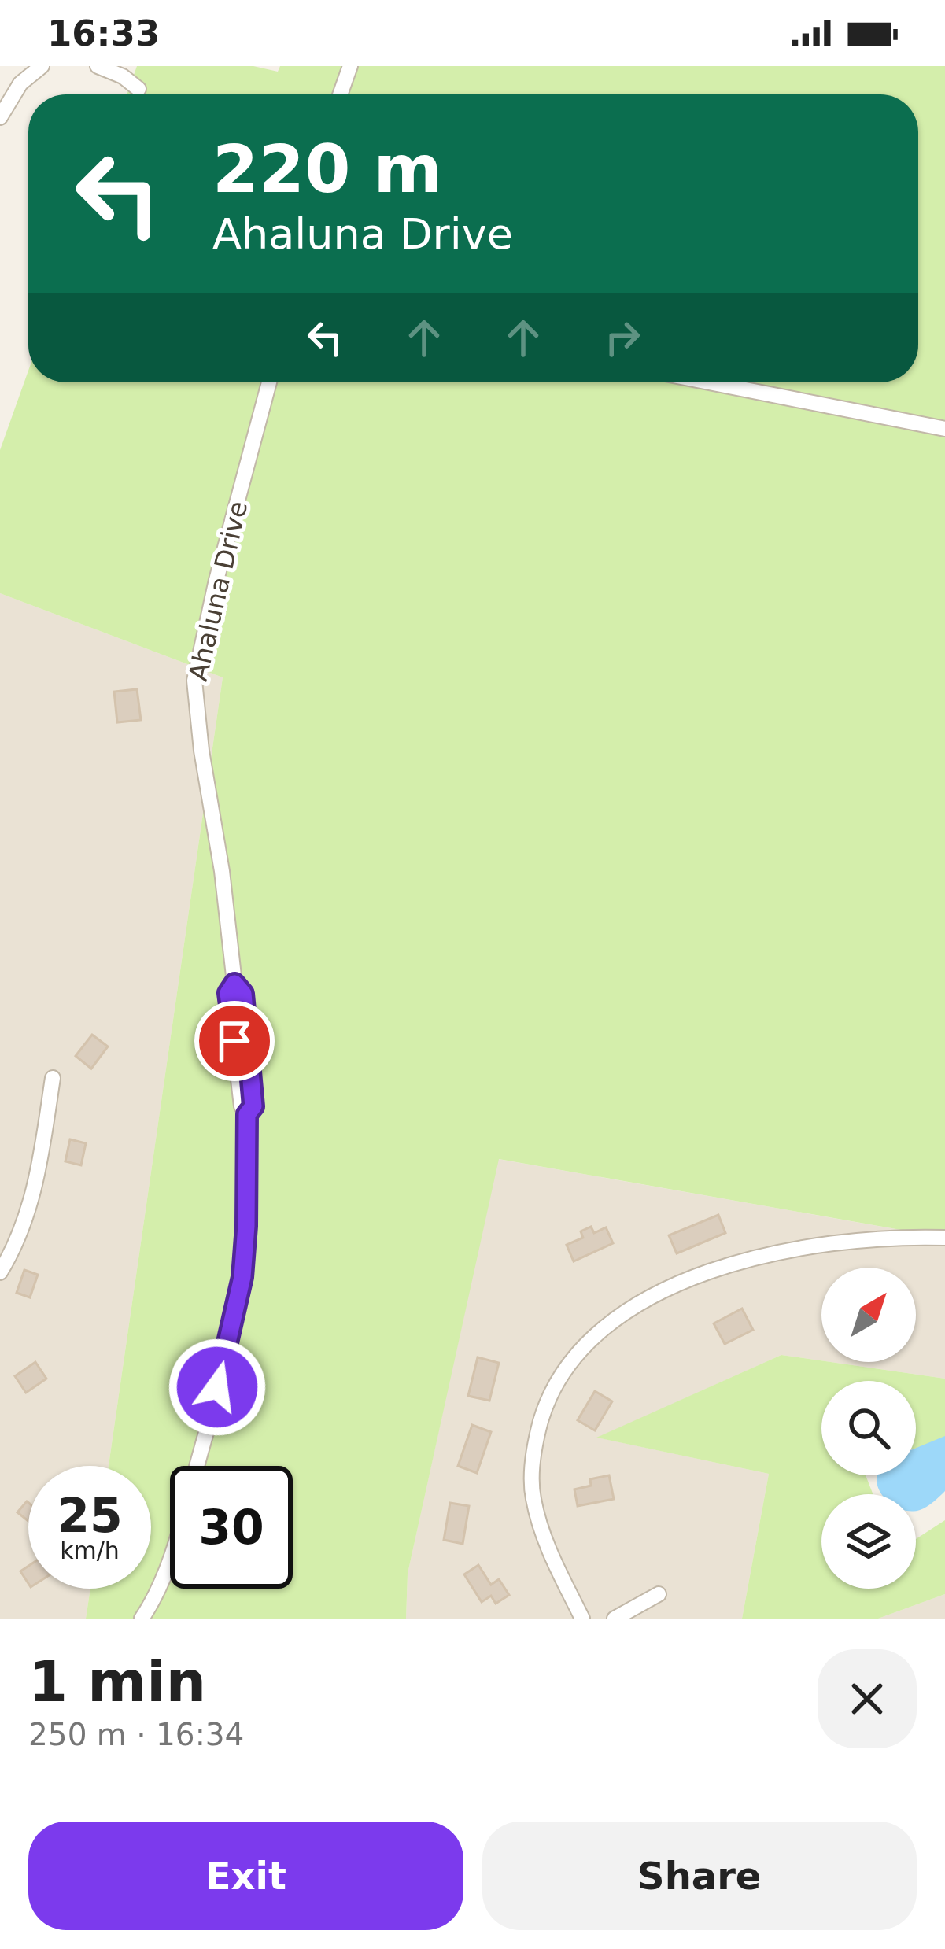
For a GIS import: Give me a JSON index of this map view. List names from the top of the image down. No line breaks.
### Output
{"streets":{"street":["Ahaluna Drive"]},"north":"top right","page":{"status":"16:33","turn":["220 m","Ahaluna Drive"],"speed":"25 km/h","limit":"30","heading":["1 min","250 m · 16:34"],"buttons":["Exit","Share"]}}
